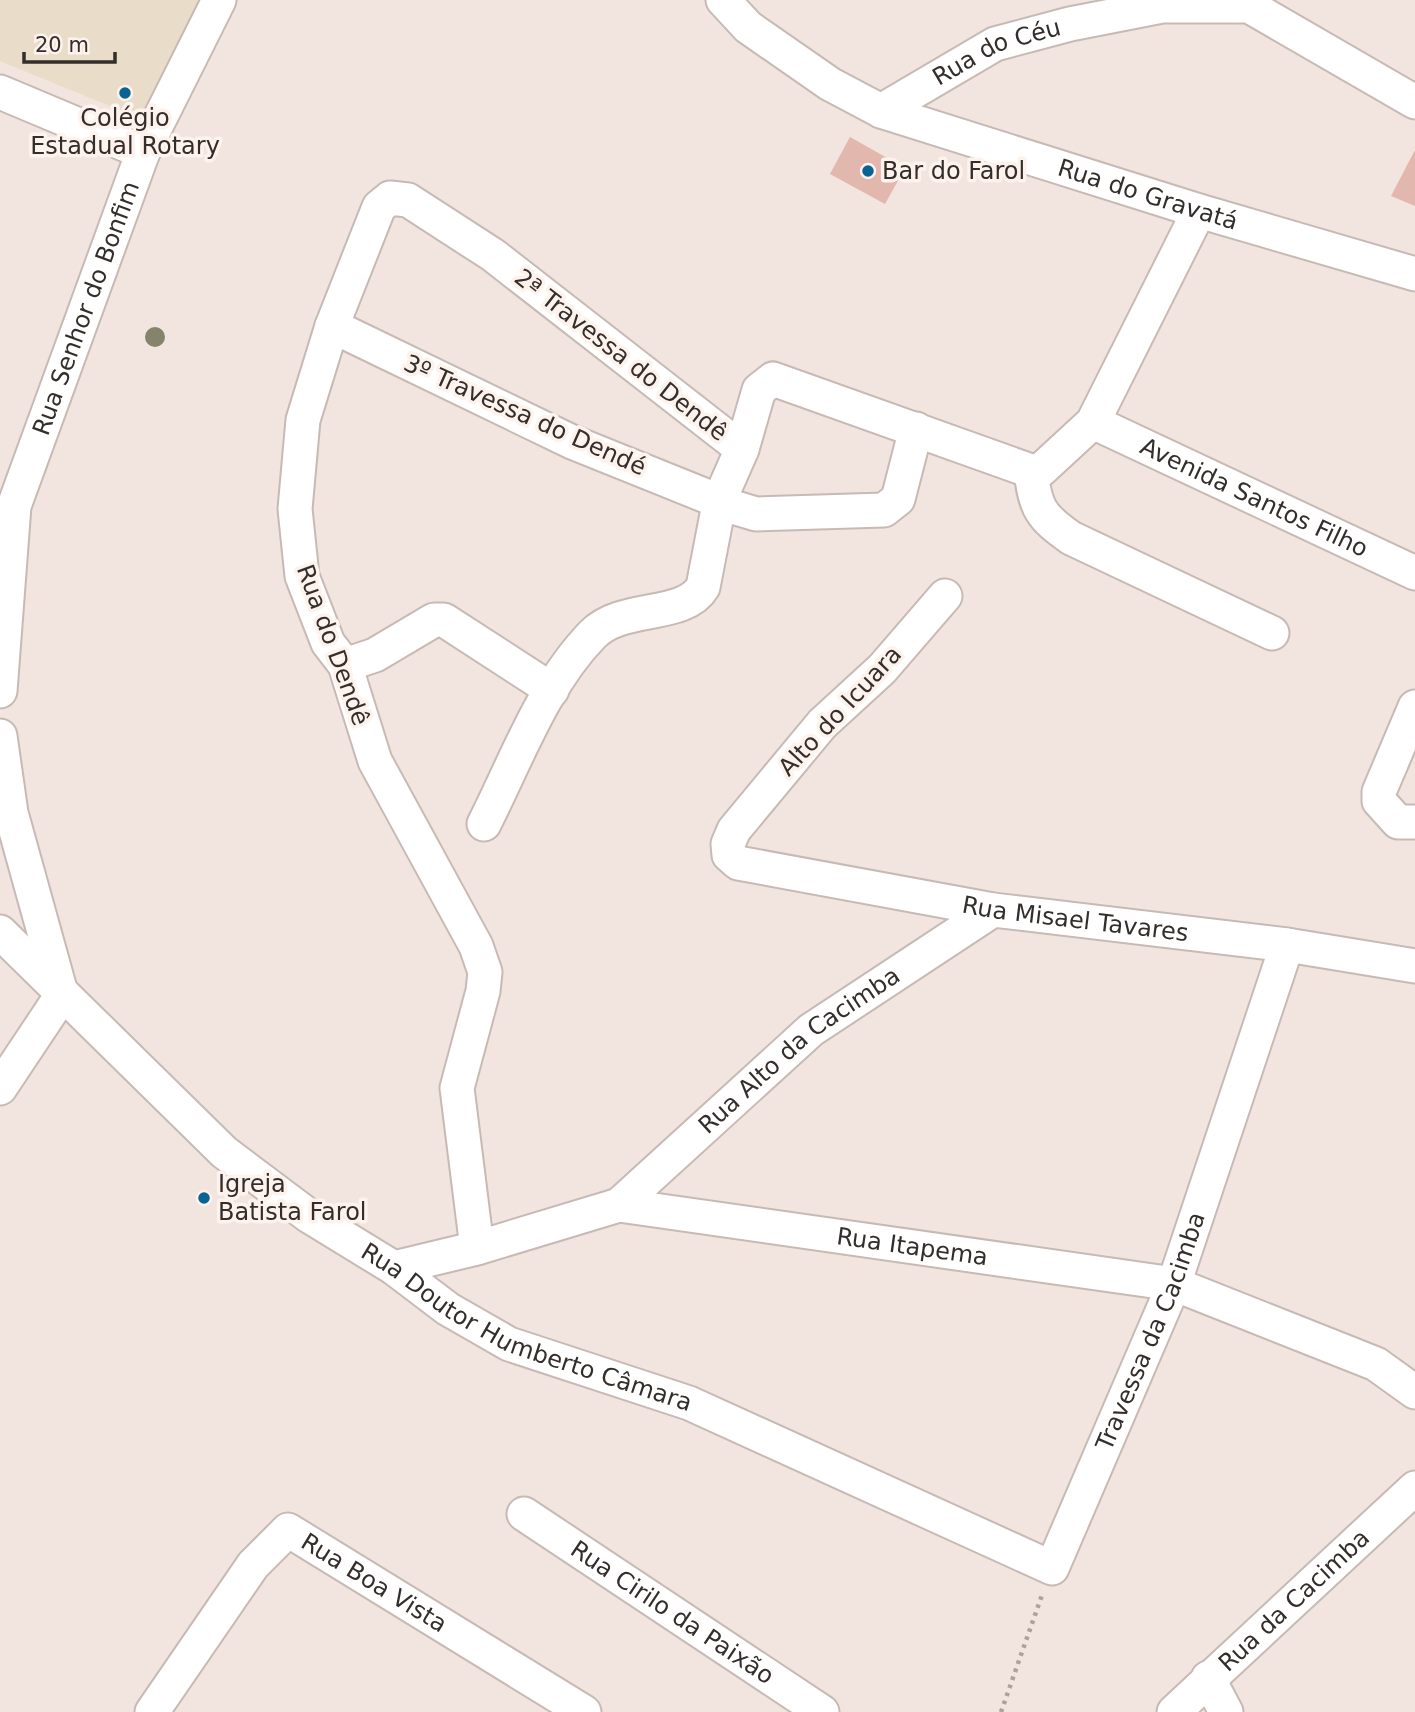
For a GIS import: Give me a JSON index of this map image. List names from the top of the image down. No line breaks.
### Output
{"streets":{"street":["Rua do Céu","Rua do Gravatá","Rua Senhor do Bonfim","2ª Travessa do Dendê","3º Travessa do Dendé","Avenida Santos Filho","Rua do Dendê","Alto do Icuara","Rua Misael Tavares","Rua Alto da Cacimba","Rua Itapema","Rua Doutor Humberto Câmara","Travessa da Cacimba","Rua Boa Vista","Rua da Cacimba","Rua Cirilo da Paixão"]},"crossings":[["Rua do Céu","Rua do Gravatá"],["2ª Travessa do Dendê","3º Travessa do Dendé"],["2ª Travessa do Dendê","Rua do Dendê"],["3º Travessa do Dendé","Rua do Dendê"],["Rua do Dendê","Rua Itapema"],["Alto do Icuara","Rua Misael Tavares"],["Rua Misael Tavares","Rua Alto da Cacimba"],["Rua Misael Tavares","Travessa da Cacimba"],["Rua Alto da Cacimba","Rua Itapema"],["Rua Itapema","Rua Doutor Humberto Câmara"],["Rua Itapema","Travessa da Cacimba"],["Rua Doutor Humberto Câmara","Travessa da Cacimba"]],"places":["Colégio Estadual Rotary","Bar do Farol","Igreja Batista Farol"],"scale_bar":"20 m"}
